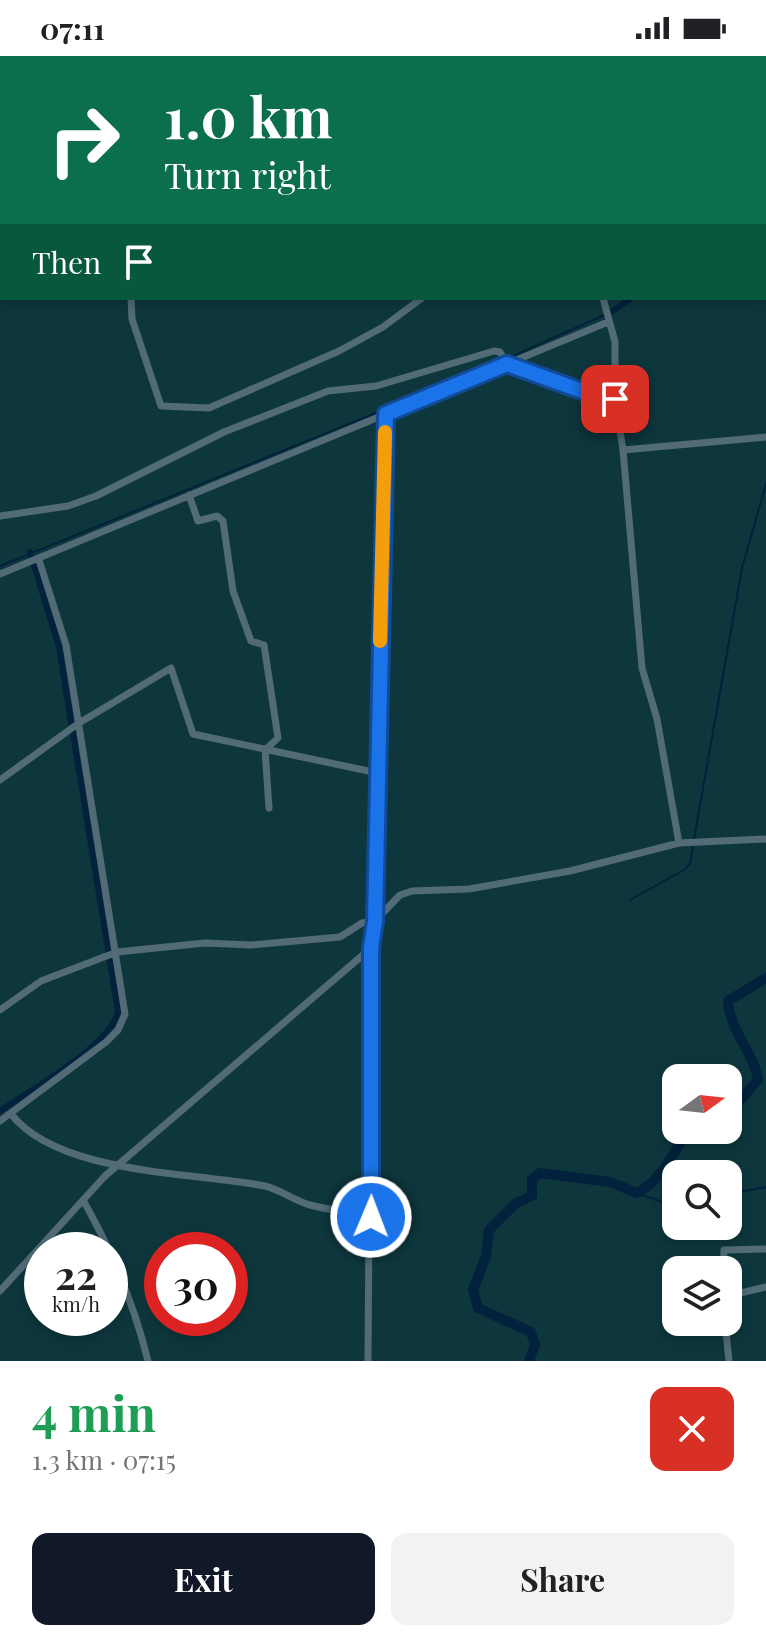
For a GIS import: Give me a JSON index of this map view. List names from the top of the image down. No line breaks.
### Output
{"north":"right","page":{"status":"07:11","turn":["1.0 km","Turn right"],"then":"Then","speed":"22 km/h","limit":"30","heading":["4 min","1.3 km · 07:15"],"buttons":["Exit","Share"]}}
